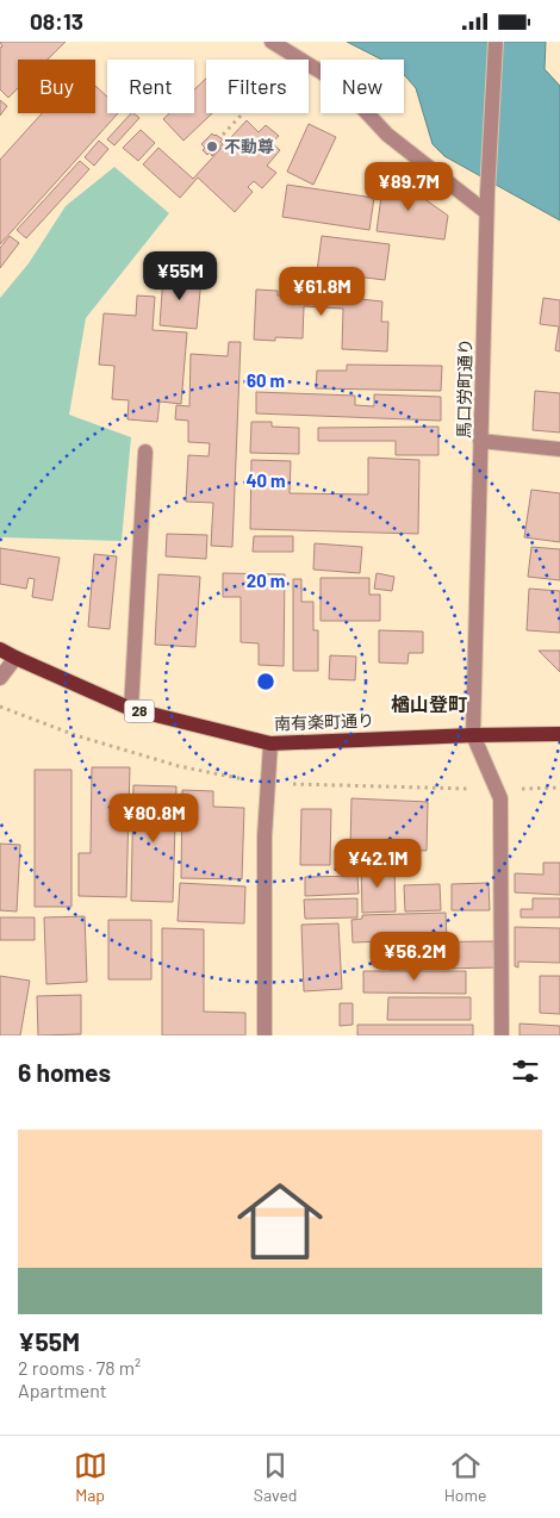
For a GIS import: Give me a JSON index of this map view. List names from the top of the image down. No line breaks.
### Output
{"streets":{"main road":["28","南有楽町通り"],"street":["馬口労町通り"]},"crossings":[["馬口労町通り","南有楽町通り"]],"districts":["楢山登町"],"places":["不動尊"],"page":{"status":"08:13","chip":["Buy","Rent","Filters","New"],"price":["¥89.7M","¥55M","¥61.8M","¥80.8M","¥42.1M","¥56.2M"],"heading":"6 homes","list":[{"name":"¥55M","note":"2 rooms · 78 m² · Apartment"}],"tabs":["Map","Saved","Home"]},"rings":["60 m","40 m","20 m"]}
